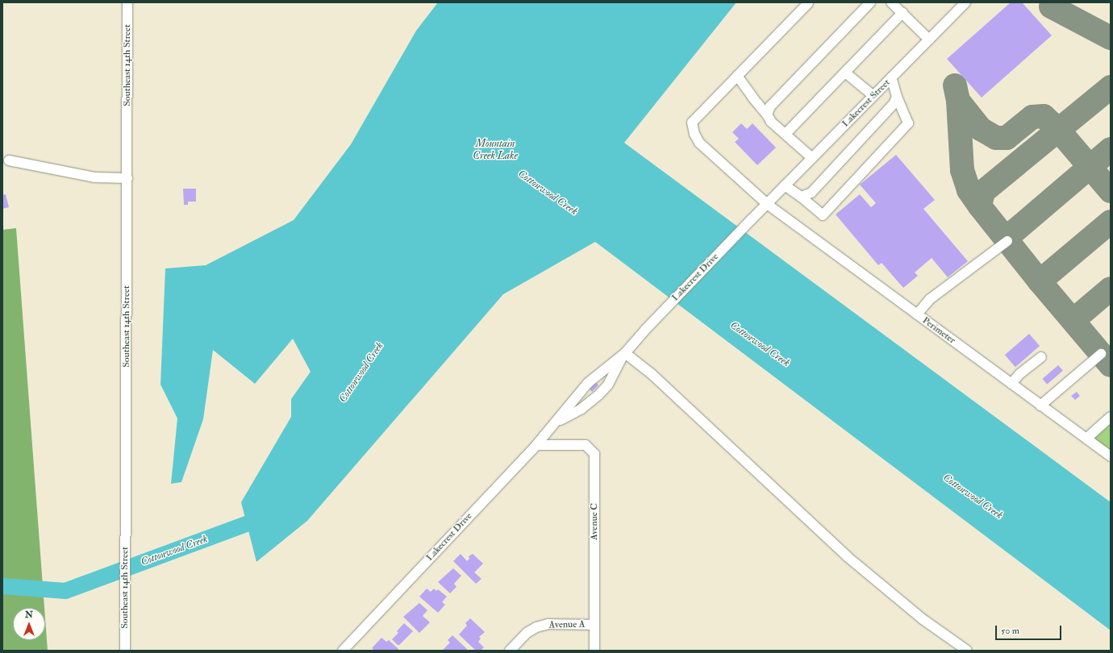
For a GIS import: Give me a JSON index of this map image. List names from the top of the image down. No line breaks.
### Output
{"streets":{"street":["Southeast 14th Street","Lakecrest Street","Lakecrest Drive","Perimeter","Avenue C","Avenue A"]},"crossings":[["Lakecrest Street","Lakecrest Drive"],["Lakecrest Street","Perimeter"],["Lakecrest Drive","Perimeter"],["Lakecrest Drive","Avenue C"],["Avenue C","Avenue A"]],"water":["Mountain Creek Lake","Cottonwood Creek"],"scale_bar":"50 m","north":"top"}
